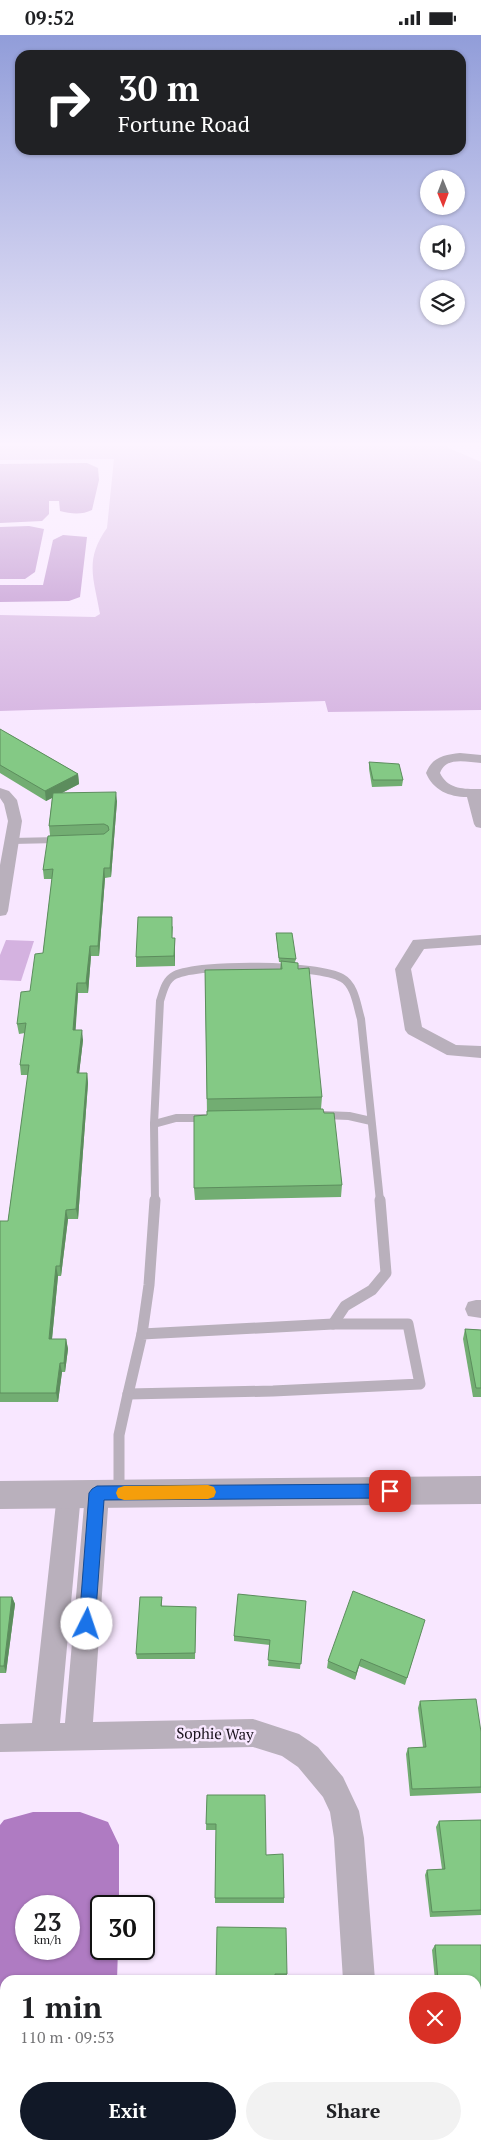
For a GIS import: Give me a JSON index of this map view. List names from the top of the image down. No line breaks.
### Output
{"streets":{"street":["Sophie Way"]},"north":"bottom","page":{"status":"09:52","turn":["30 m","Fortune Road"],"speed":"23 km/h","limit":"30","heading":["1 min","110 m · 09:53"],"buttons":["Exit","Share"]}}
